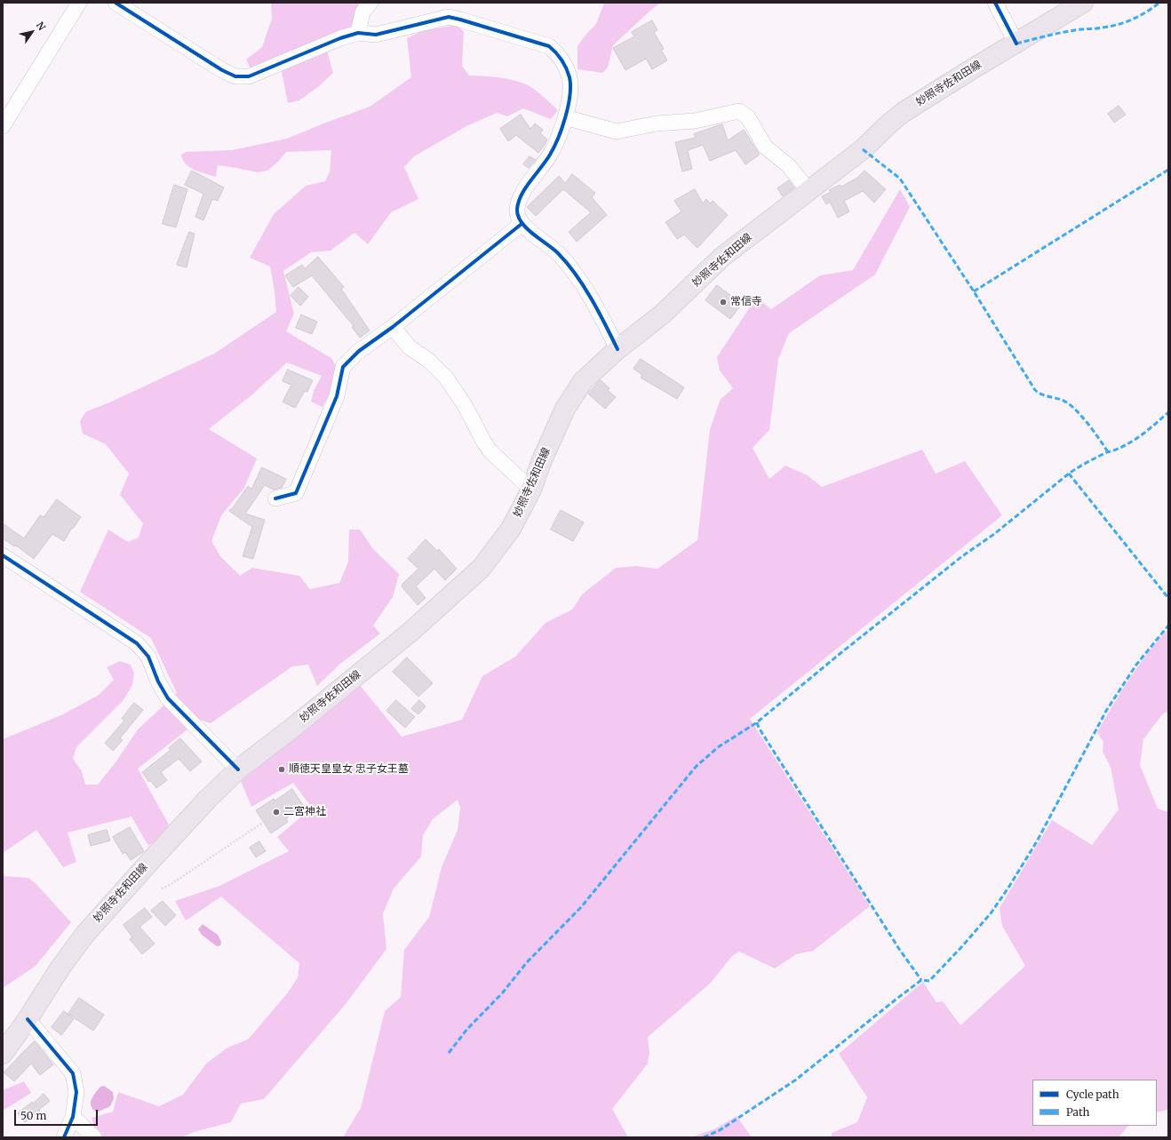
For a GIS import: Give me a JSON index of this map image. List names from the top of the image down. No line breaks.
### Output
{"streets":{"main road":["妙照寺佐和田線"]},"places":["常信寺","順徳天皇皇女 忠子女王墓","二宮神社"],"legend":["Cycle path","Path"],"scale_bar":"50 m","north":"top right"}
